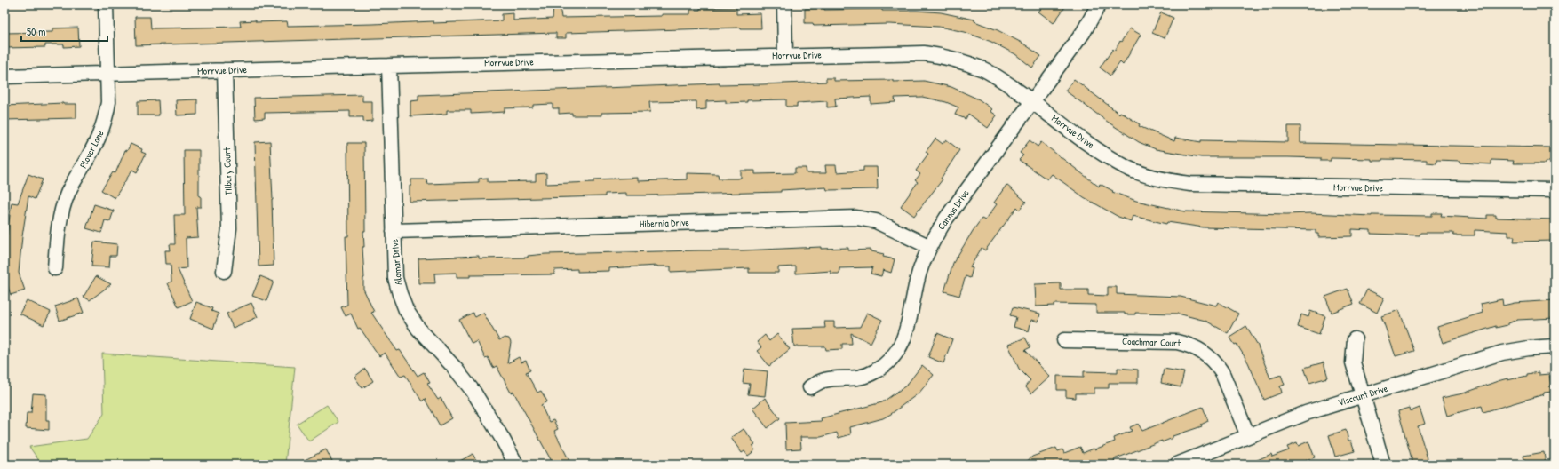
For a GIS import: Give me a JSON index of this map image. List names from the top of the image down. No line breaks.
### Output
{"streets":{"street":["Morrvue Drive","Plover Lane","Tilbury Court","Cannas Drive","Hibernia Drive","Alomar Drive","Coachman Court","Viscount Drive"]},"crossings":[["Morrvue Drive","Plover Lane"],["Morrvue Drive","Tilbury Court"],["Morrvue Drive","Cannas Drive"],["Morrvue Drive","Alomar Drive"],["Cannas Drive","Hibernia Drive"],["Hibernia Drive","Alomar Drive"],["Coachman Court","Viscount Drive"]],"scale_bar":"50 m"}
